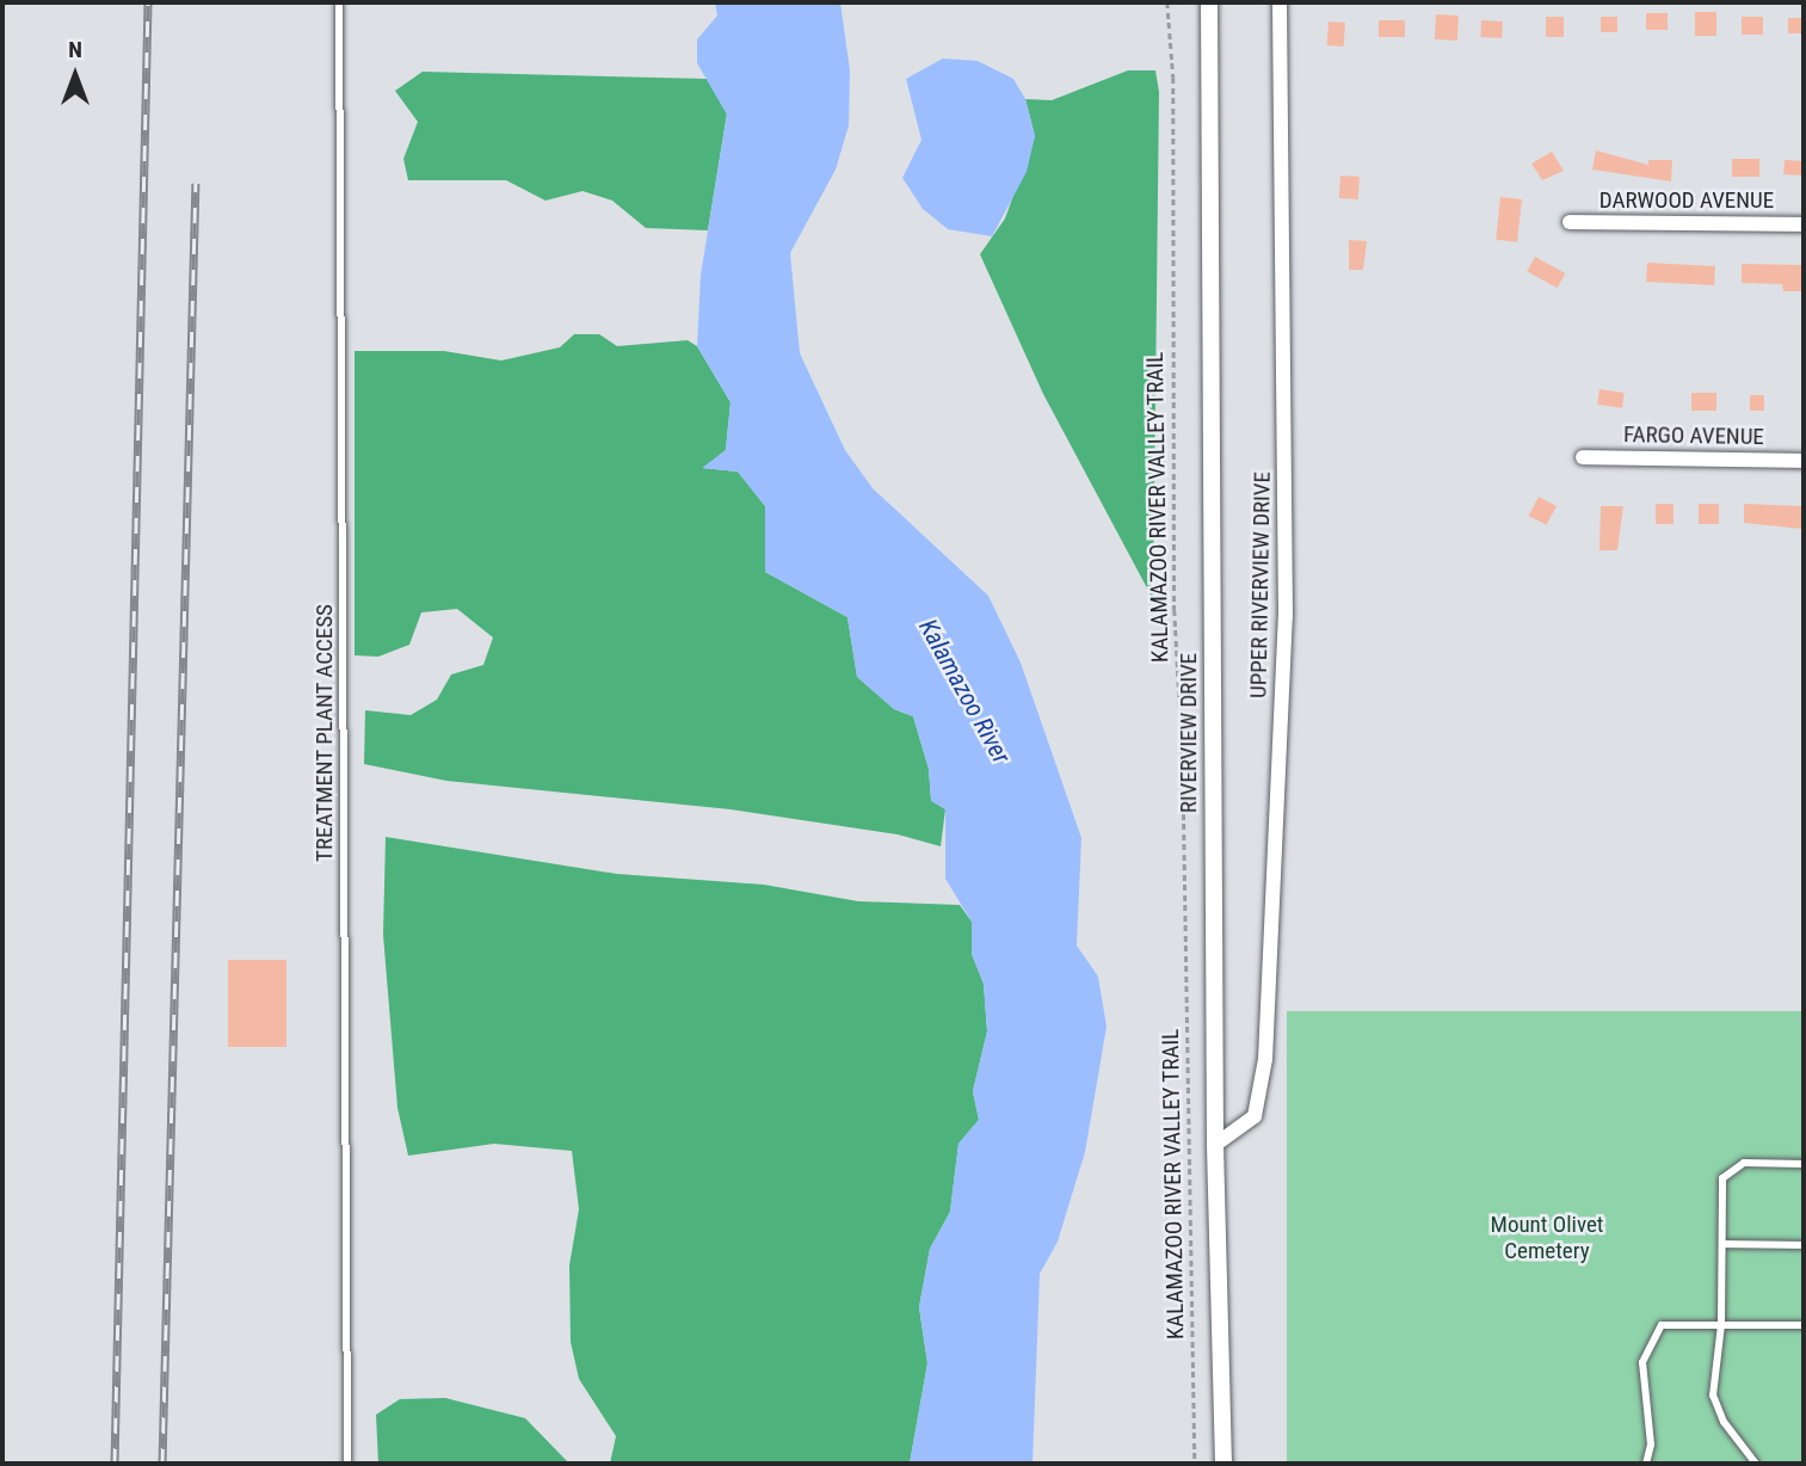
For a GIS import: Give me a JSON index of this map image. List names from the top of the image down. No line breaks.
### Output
{"streets":{"street":["DARWOOD AVENUE","FARGO AVENUE","UPPER RIVERVIEW DRIVE","RIVERVIEW DRIVE"],"lane":["TREATMENT PLANT ACCESS"],"path":["KALAMAZOO RIVER VALLEY TRAIL"]},"crossings":[["UPPER RIVERVIEW DRIVE","RIVERVIEW DRIVE"]],"water":["Kalamazoo River"],"parks":["Mount Olivet Cemetery"],"north":"top"}
